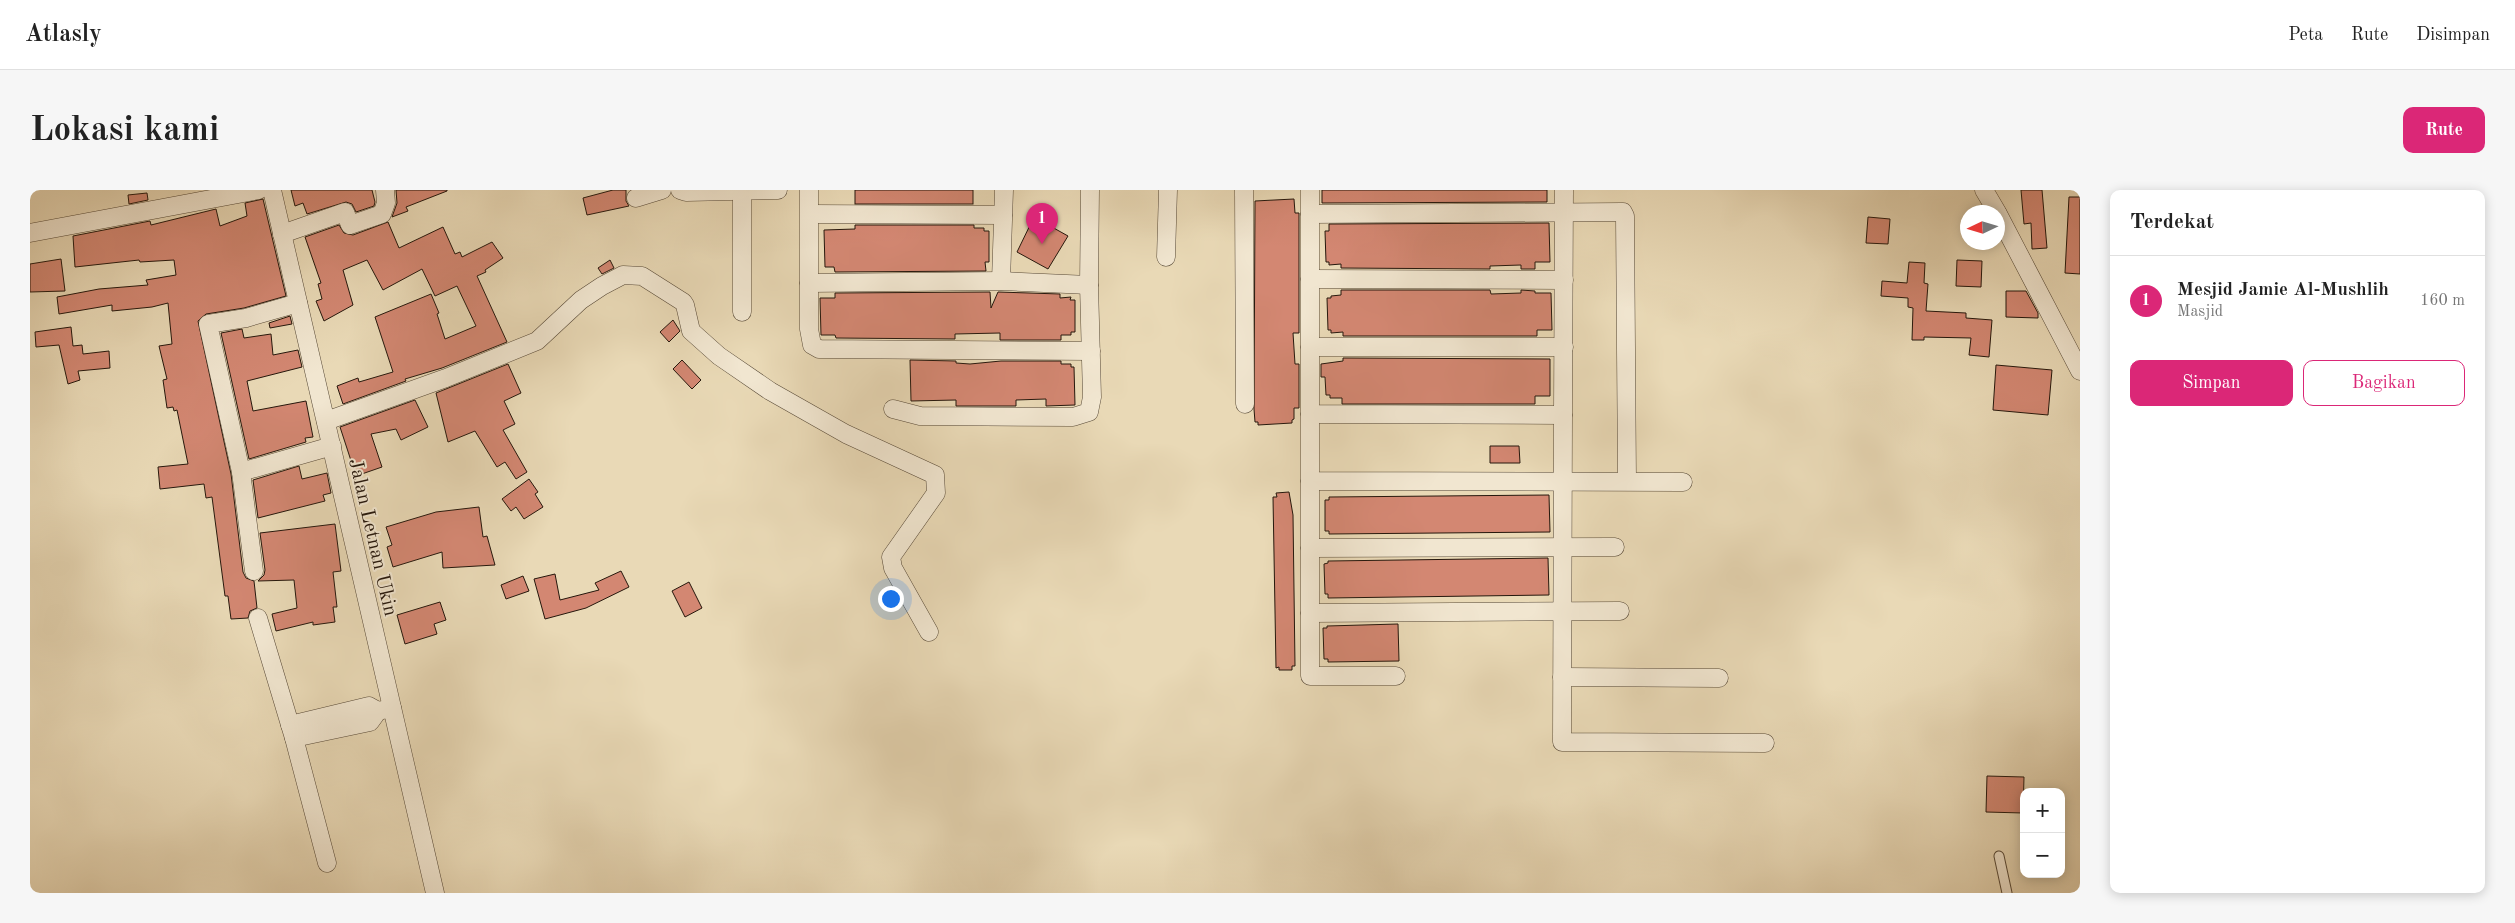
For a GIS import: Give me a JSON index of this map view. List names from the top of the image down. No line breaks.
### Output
{"streets":{"street":["Jalan Letnan Ukin"]},"north":"left","page":{"header":"Atlasly","nav":["Peta","Rute","Disimpan"],"buttons":["Rute",["Simpan","Bagikan"]],"title":"Lokasi kami","heading":"Terdekat","pins":"1","list":[{"mark":"1","name":"Mesjid Jamie Al-Mushlih","note":"Masjid","value":"160 m"}],"map_buttons":["+","−"]}}
